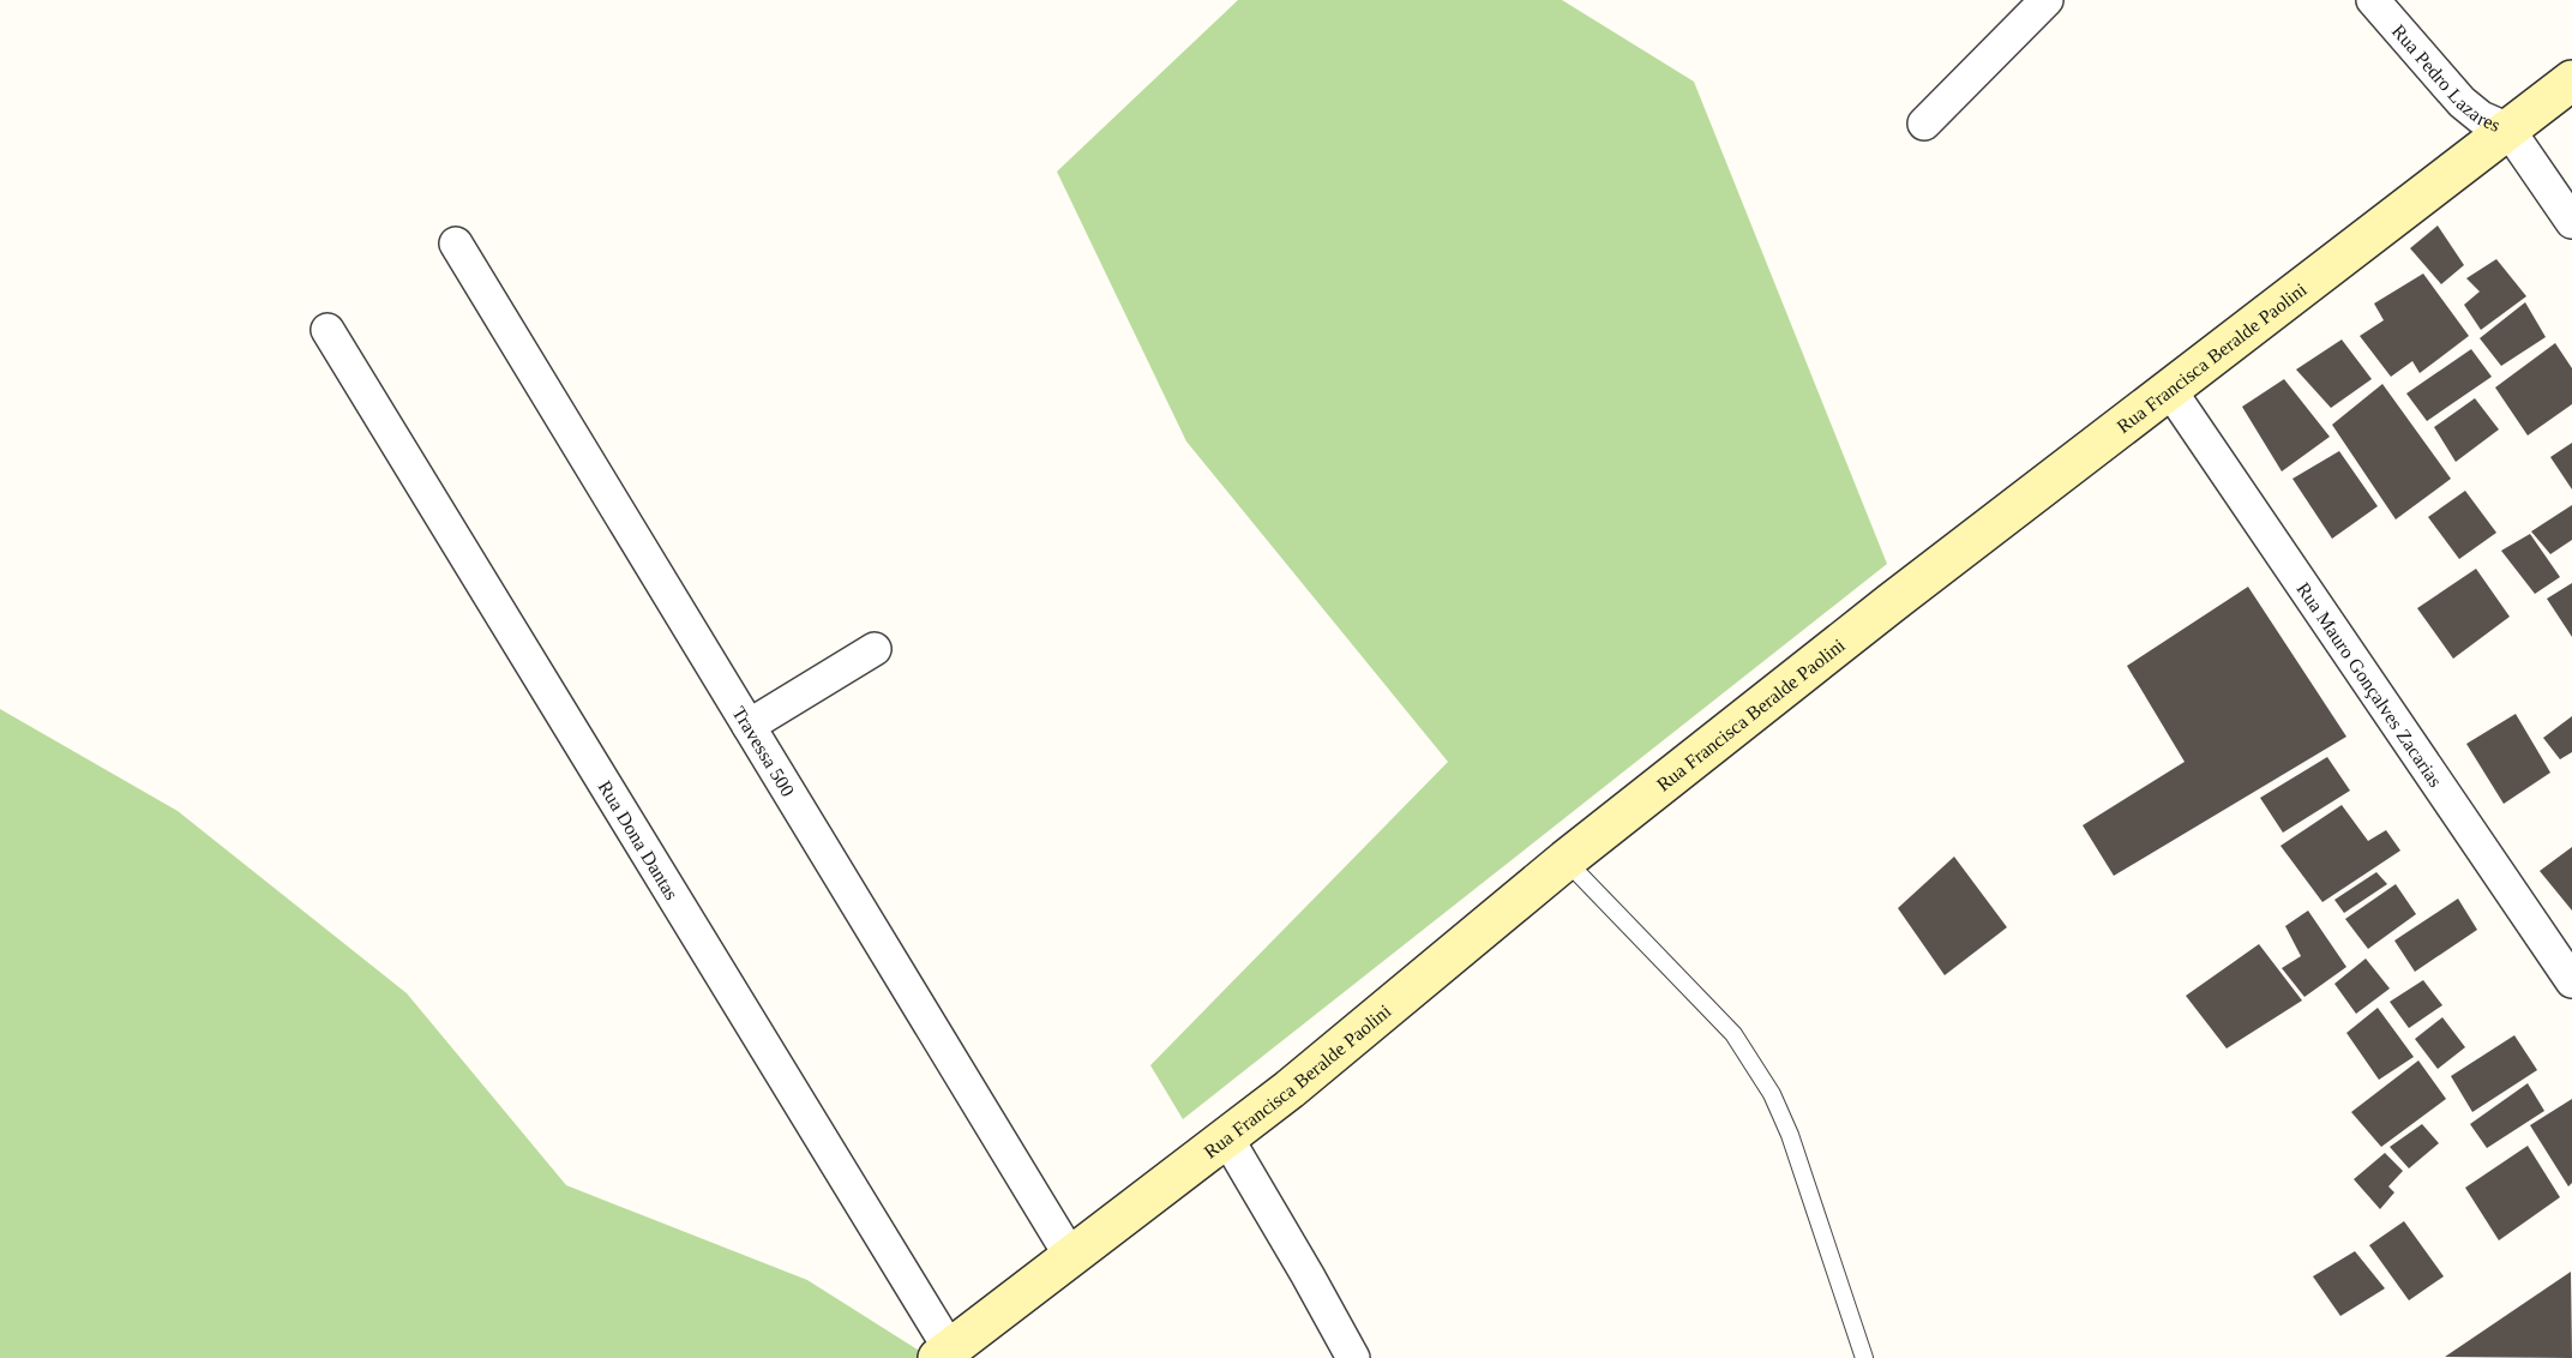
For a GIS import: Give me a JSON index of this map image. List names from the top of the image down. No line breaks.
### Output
{"streets":{"main road":["Rua Francisca Beralde Paolini"],"street":["Rua Pedro Lazares","Rua Mauro Gonçalves Zacarias","Travessa 500","Rua Dona Dantas"]},"crossings":[["Rua Pedro Lazares","Rua Francisca Beralde Paolini"],["Rua Francisca Beralde Paolini","Rua Mauro Gonçalves Zacarias"],["Rua Francisca Beralde Paolini","Travessa 500"],["Rua Francisca Beralde Paolini","Rua Dona Dantas"]]}
